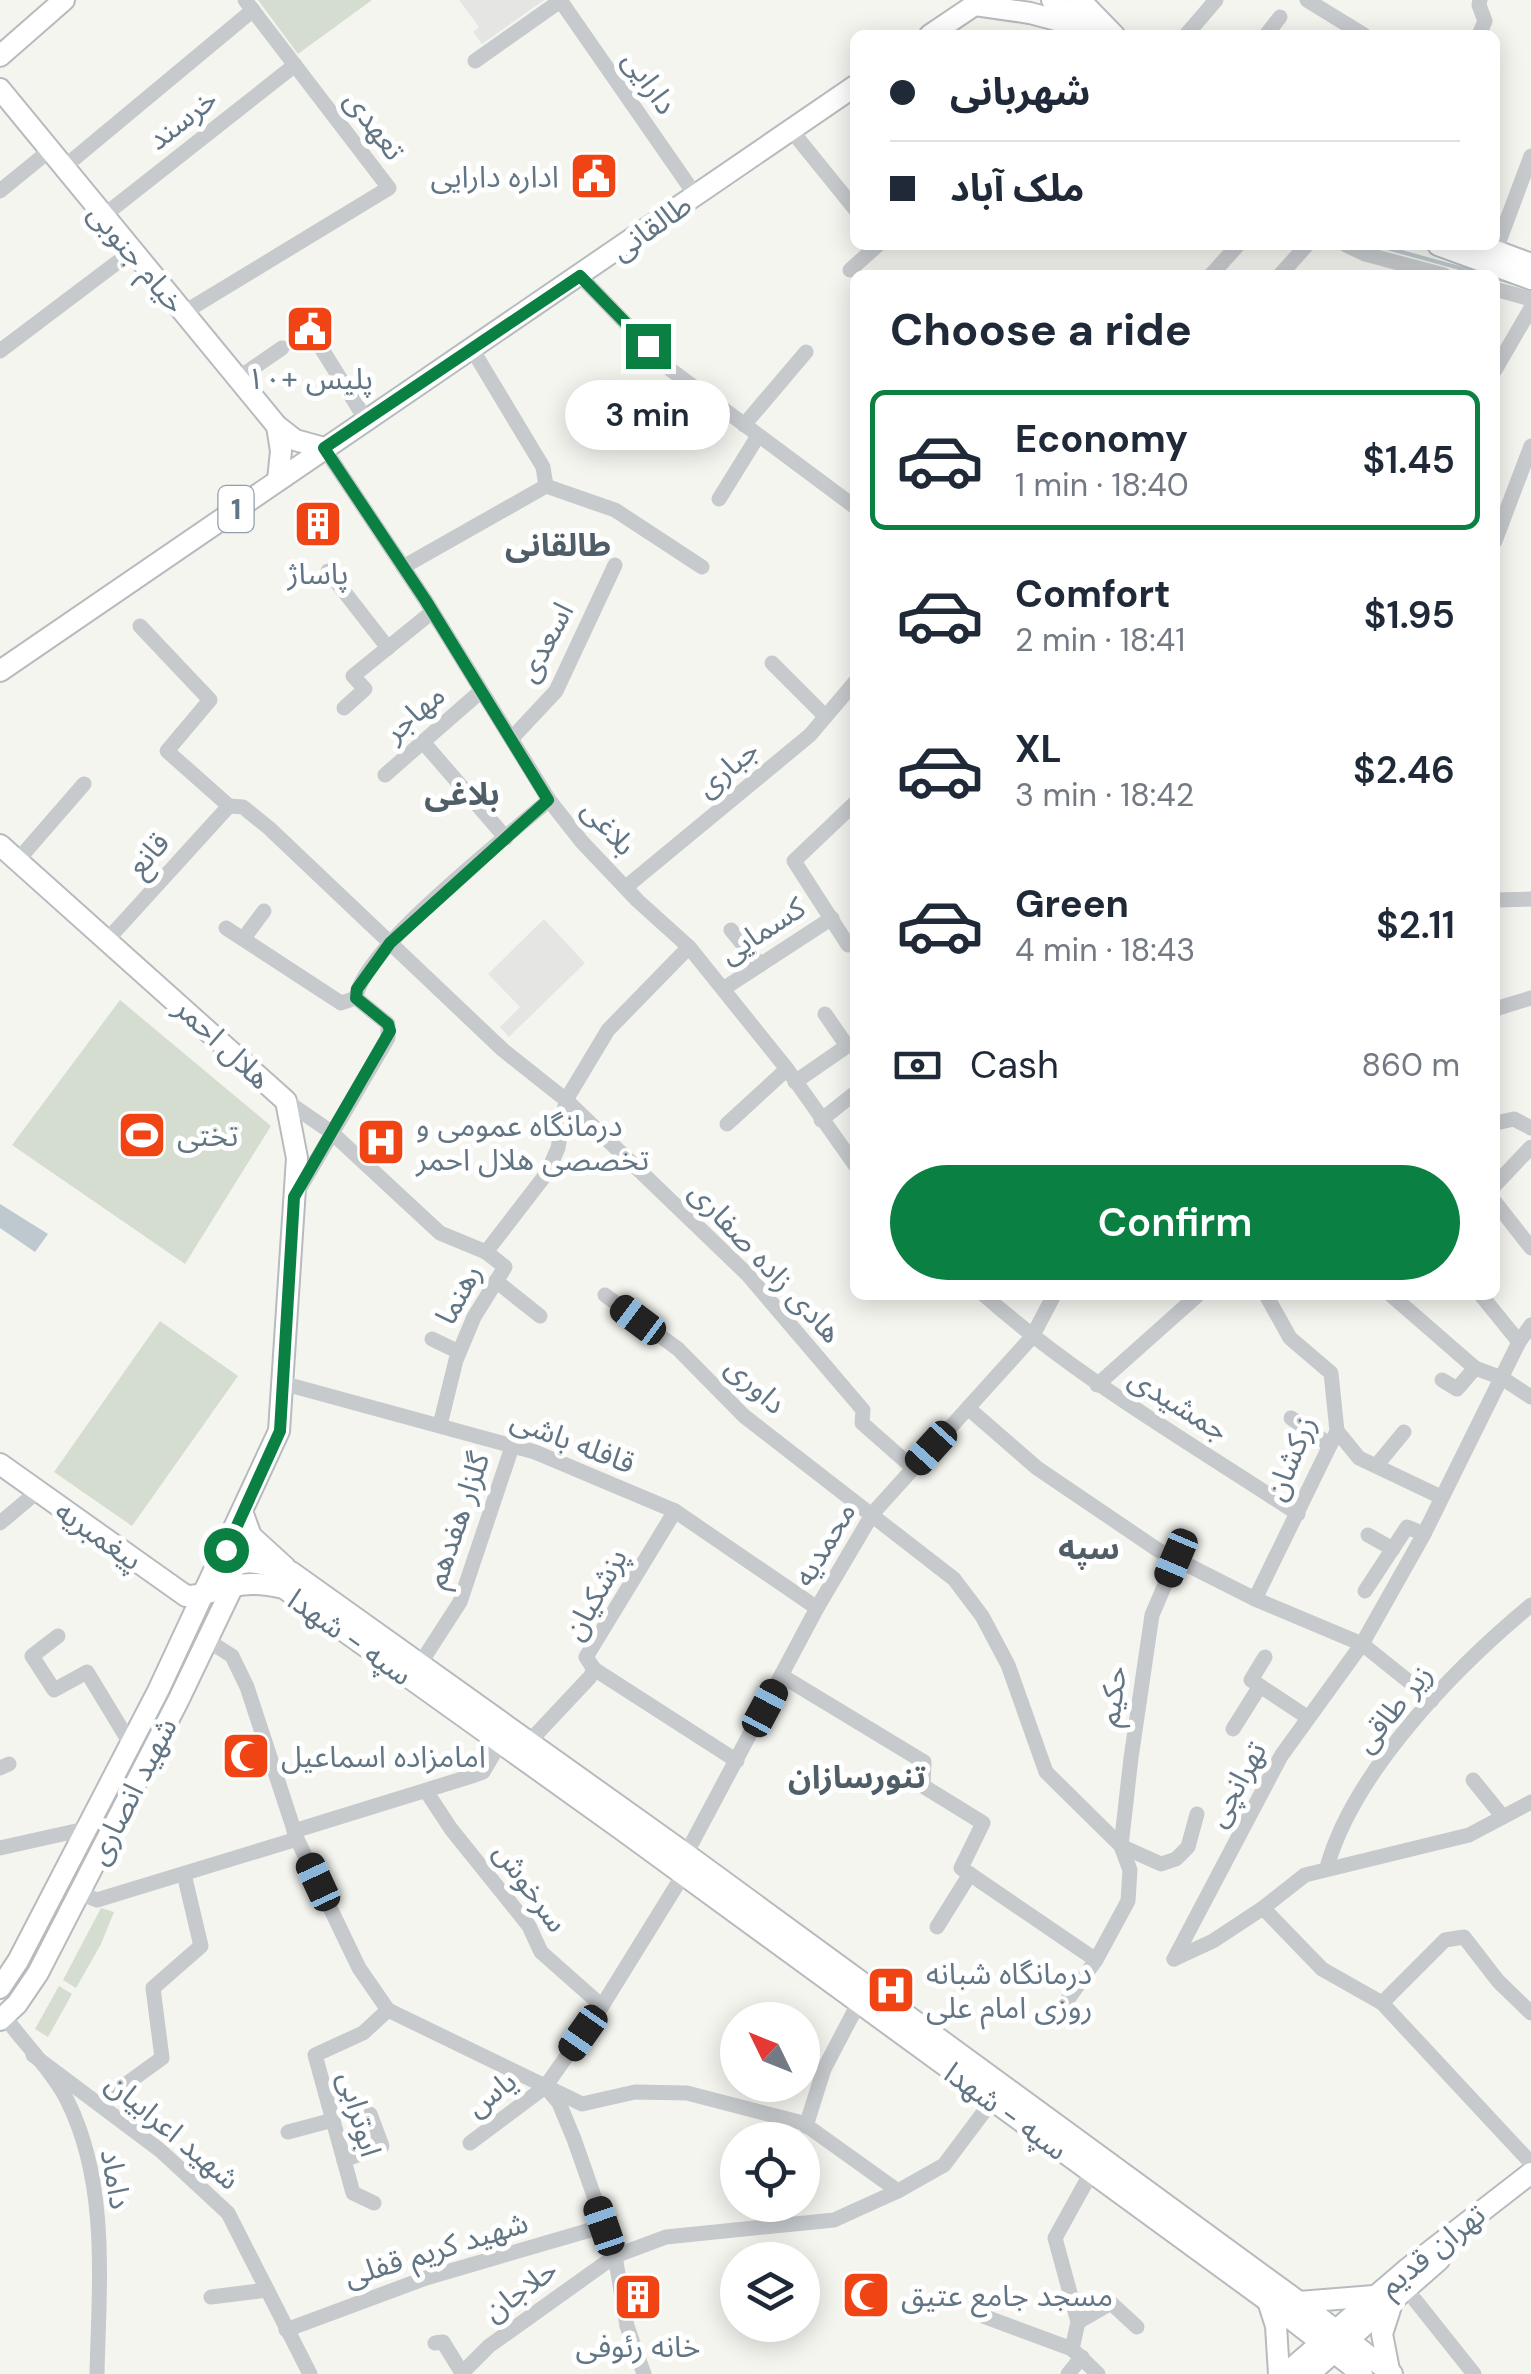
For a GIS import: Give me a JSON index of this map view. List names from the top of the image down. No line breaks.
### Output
{"streets":{"main road":["طالقانی","خیام جنوبی","1","هلال احمر","پیغمبریه","سپه - شهدا","شهید انصاری","تهران قدیم"],"street":["دارایی","خرسند","تعهدی","اسعدی","مهاجر","جباری","بلاغی","قانع","کسمایی","هادی زاده صفاری","رهنما","داوری","جمشیدی","قافله باشی","زرکشان","گلزار هفدهم","محمدیه","پزشکیان","حکیم","زیر طاقی","تهرانچی","سرخوش","یاس","ابوترابی","شهید اعرابیان","داماد","شهید کریم قفلی","حلاجان"]},"crossings":[["دارایی","طالقانی"],["خرسند","تعهدی"],["خرسند","خیام جنوبی"],["تعهدی","خیام جنوبی"],["طالقانی","خیام جنوبی"],["طالقانی","بلاغی"],["خیام جنوبی","بلاغی"],["اسعدی","بلاغی"],["مهاجر","بلاغی"],["جباری","بلاغی"],["بلاغی","کسمایی"],["قانع","هلال احمر"],["هلال احمر","قافله باشی"],["هلال احمر","سپه - شهدا"],["هلال احمر","شهید انصاری"],["هادی زاده صفاری","رهنما"],["هادی زاده صفاری","محمدیه"],["رهنما","قافله باشی"],["داوری","محمدیه"],["داوری","حکیم"],["جمشیدی","زرکشان"],["جمشیدی","محمدیه"],["قافله باشی","گلزار هفدهم"],["قافله باشی","محمدیه"],["قافله باشی","پزشکیان"],["گلزار هفدهم","سپه - شهدا"],["پیغمبریه","شهید انصاری"],["محمدیه","سپه - شهدا"],["محمدیه","سرخوش"],["محمدیه","یاس"],["پزشکیان","سپه - شهدا"],["سپه - شهدا","شهید انصاری"],["سپه - شهدا","تهران قدیم"],["سپه - شهدا","حلاجان"],["شهید انصاری","داماد"],["سرخوش","یاس"],["شهید اعرابیان","داماد"],["شهید اعرابیان","شهید کریم قفلی"]],"districts":["طالقانی","بلاغی","سپه","تنورسازان"],"places":{"public building":["اداره دارایی","پلیس +۱۰"],"building":["پاساژ","خانه رئوفی"],"sports":["تختی"],"hospital":["درمانگاه عمومی و تخصصی هلال احمر","درمانگاه شبانه روزی امام علی"],"mosque":["امامزاده اسماعیل","مسجد جامع عتیق"]},"north":"top left","page":{"banner":["شهربانی","ملک آباد"],"heading":"Choose a ride","bubble":"3 min","list":[{"name":"Economy","note":"1 min · 18:40","value":"$1.45"},{"name":"Comfort","note":"2 min · 18:41","value":"$1.95"},{"name":"XL","note":"3 min · 18:42","value":"$2.46"},{"name":"Green","note":"4 min · 18:43","value":"$2.11"}],"pay":["Cash","860 m"],"buttons":"Confirm"}}
